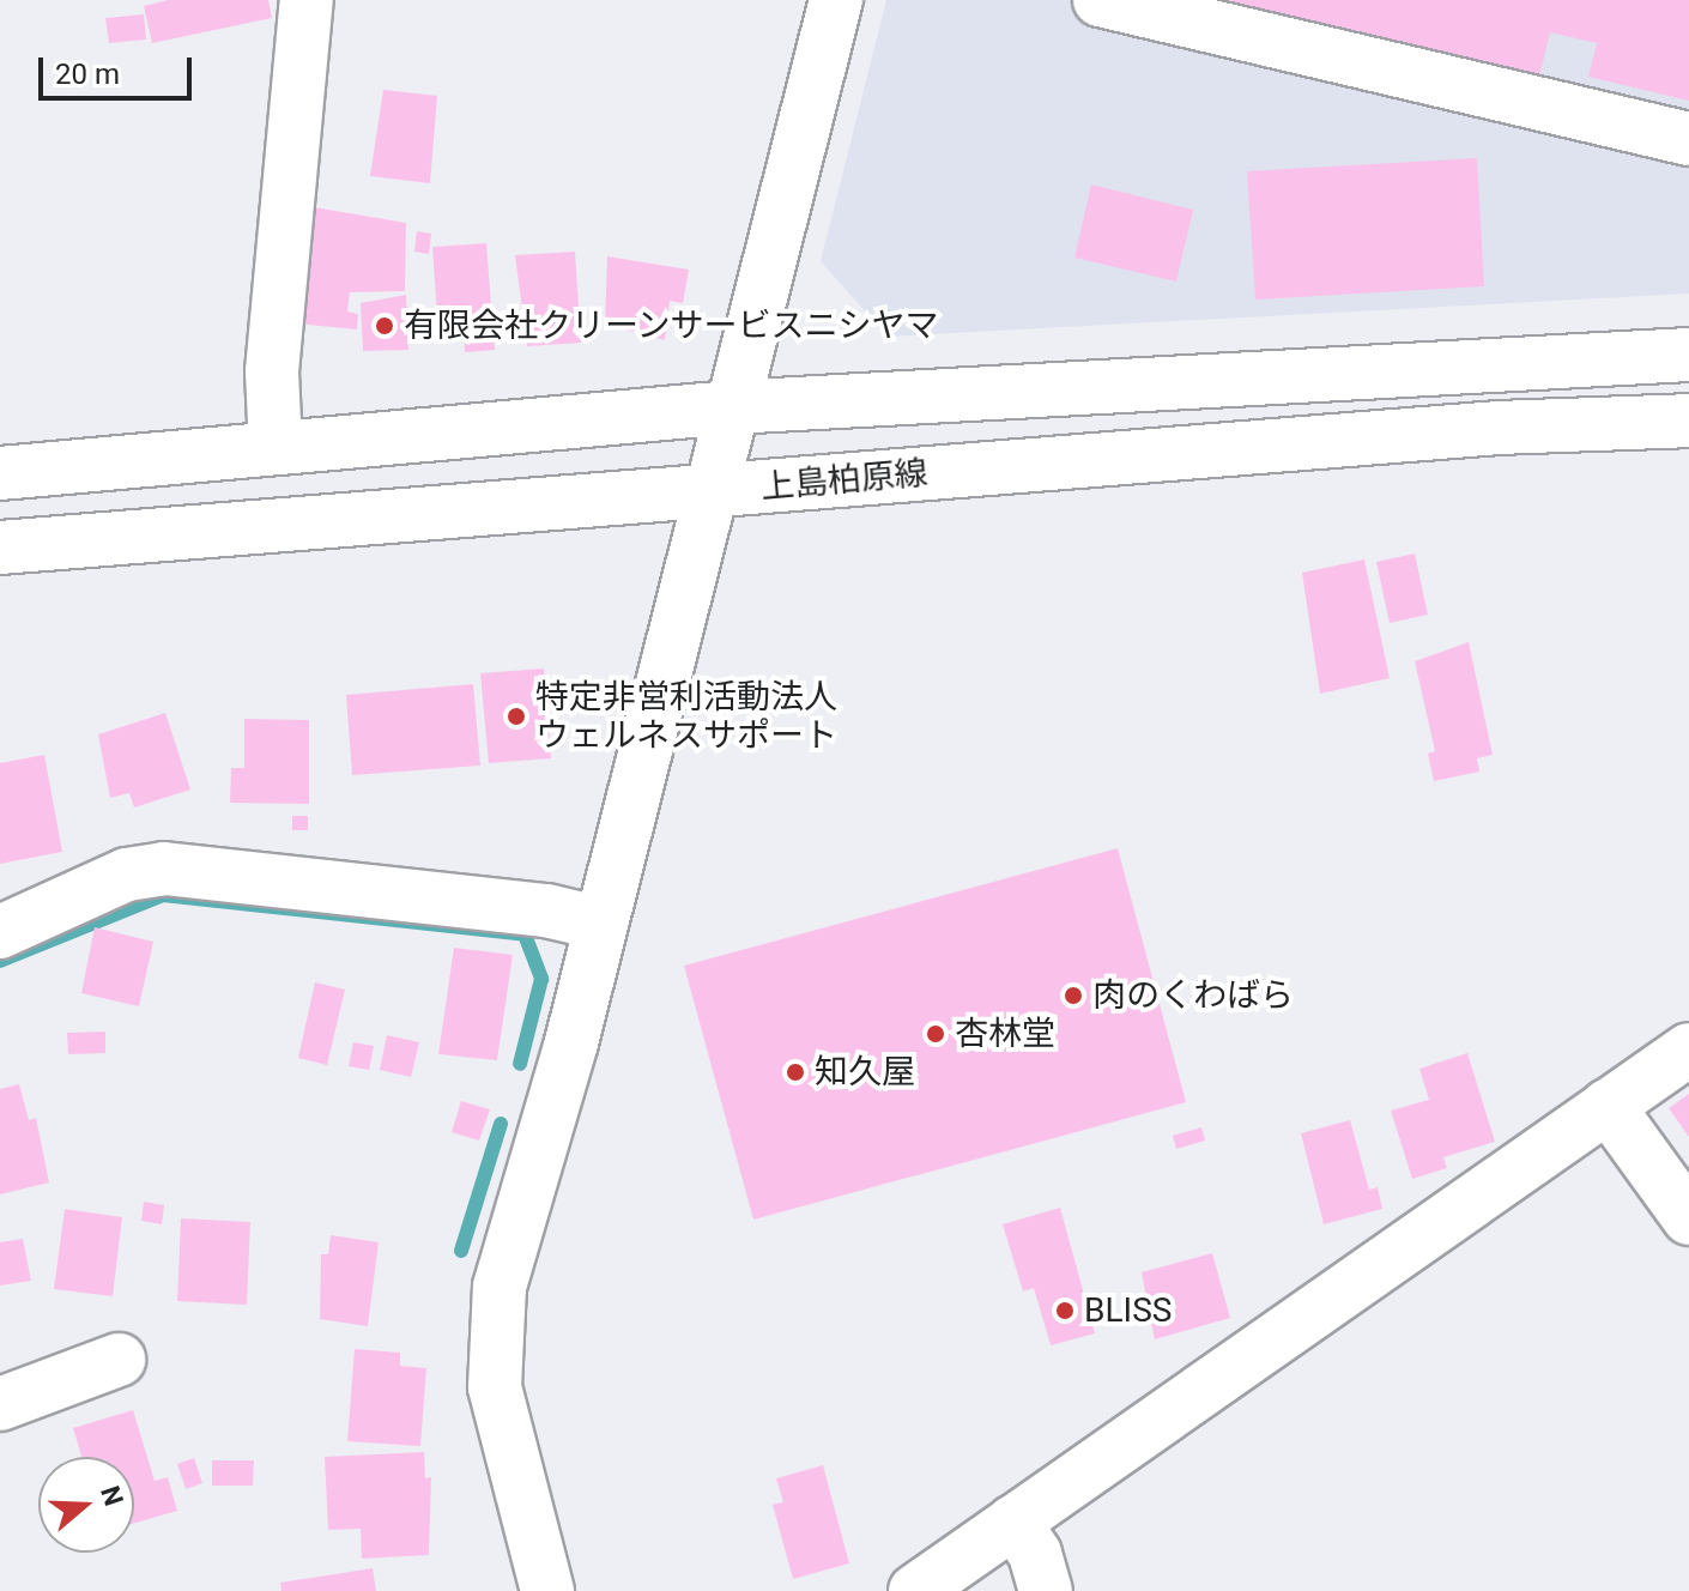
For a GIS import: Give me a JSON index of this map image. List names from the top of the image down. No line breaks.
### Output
{"streets":{"street":["上島柏原線"]},"places":["有限会社クリーンサービスニシヤマ","特定非営利活動法人 ウェルネスサポート","肉のくわばら","杏林堂","知久屋","BLISS"],"scale_bar":"20 m","north":"right"}
